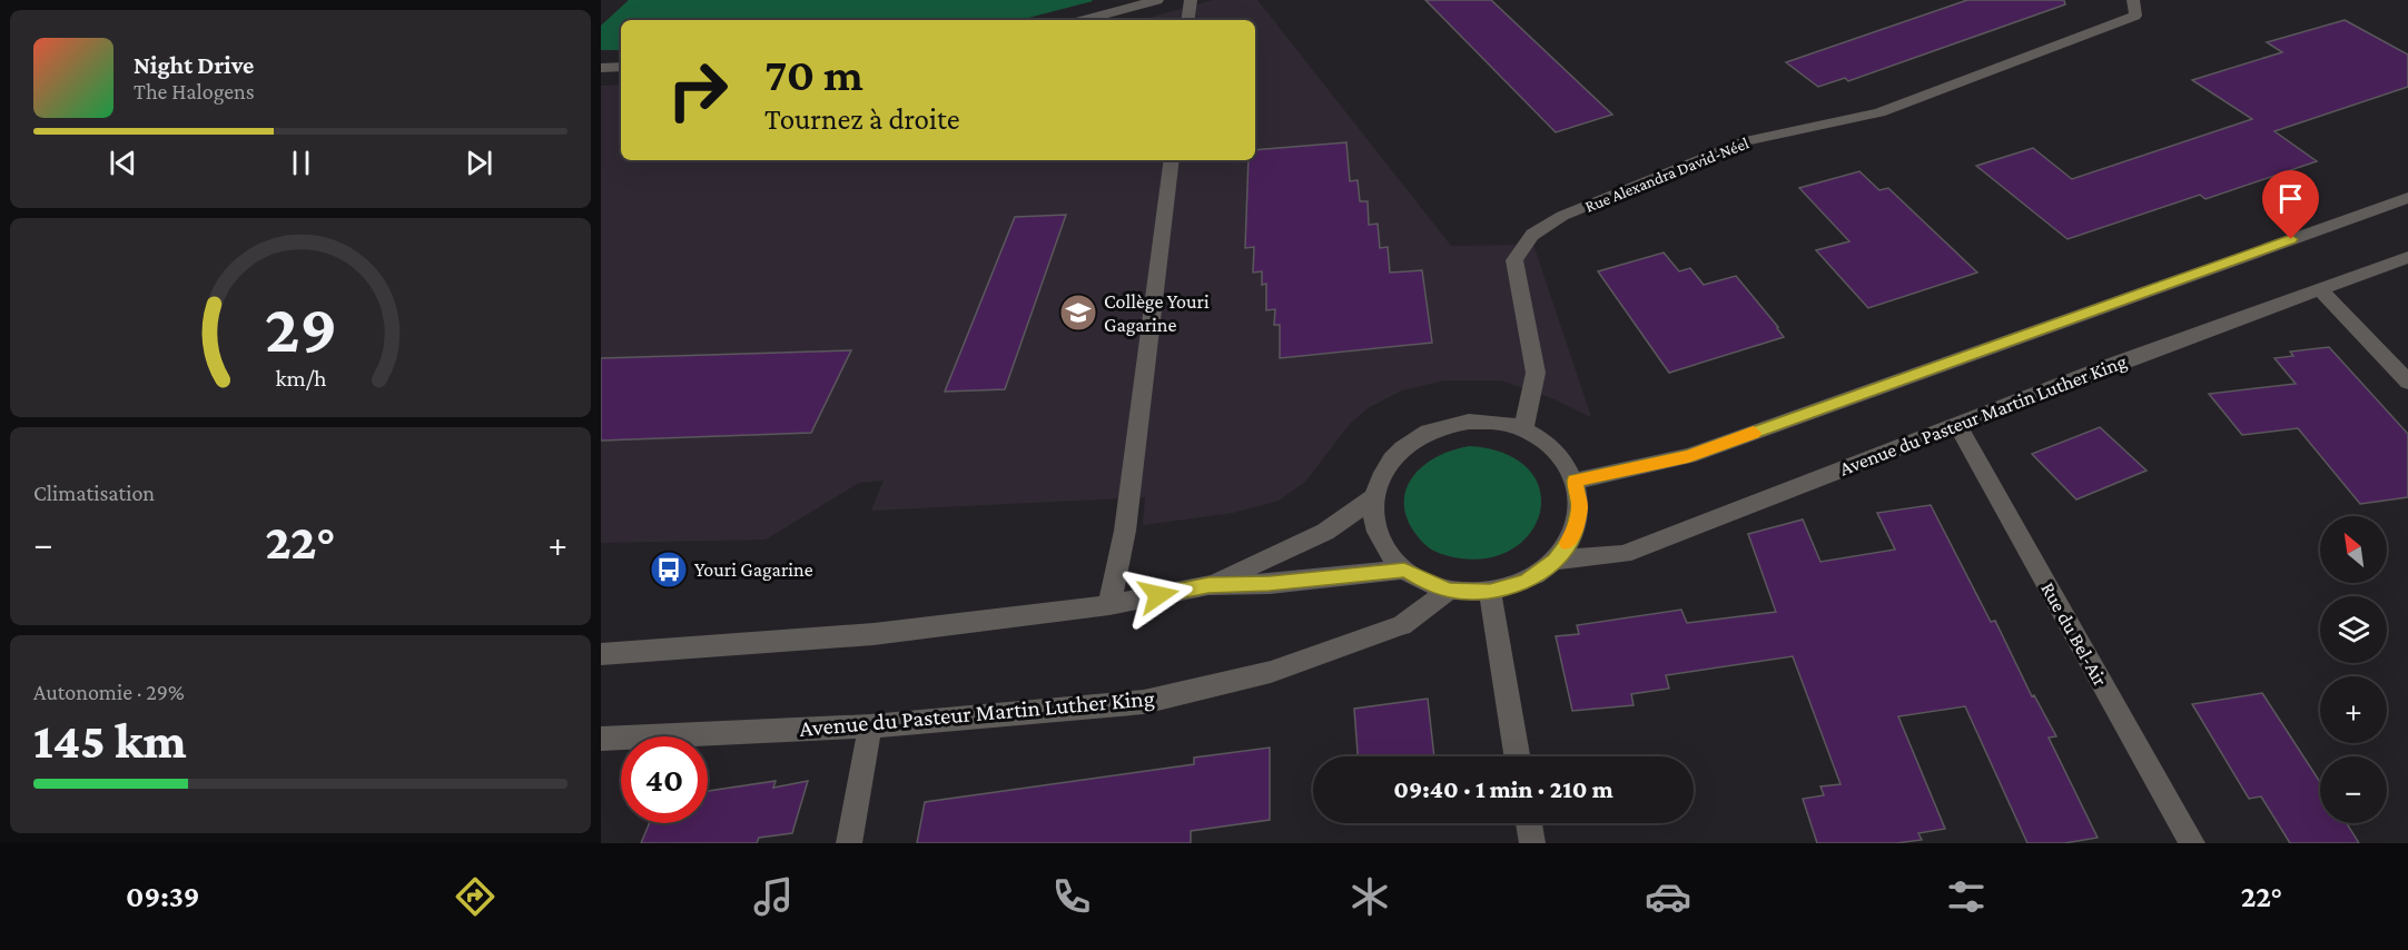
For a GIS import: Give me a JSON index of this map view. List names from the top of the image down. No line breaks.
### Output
{"streets":{"street":["Rue Alexandra David-Néel","Avenue du Pasteur Martin Luther King","Rue du Bel-Air"]},"crossings":[["Rue Alexandra David-Néel","Avenue du Pasteur Martin Luther King"],["Avenue du Pasteur Martin Luther King","Rue du Bel-Air"]],"places":{"school or university":["Collège Youri Gagarine"],"bus stop":["Youri Gagarine"]},"north":"top left","page":{"turn":["70 m","Tournez à droite"],"song":["Night Drive","The Halogens"],"tile":["Climatisation",["Autonomie · 29%","145 km"]],"heat":["−","22°","+"],"map_buttons":["+","−"],"limit":"40","trip":"09:40 · 1 min · 210 m","tabs":["09:39","22°"],"gauge":["29","km/h"]}}
